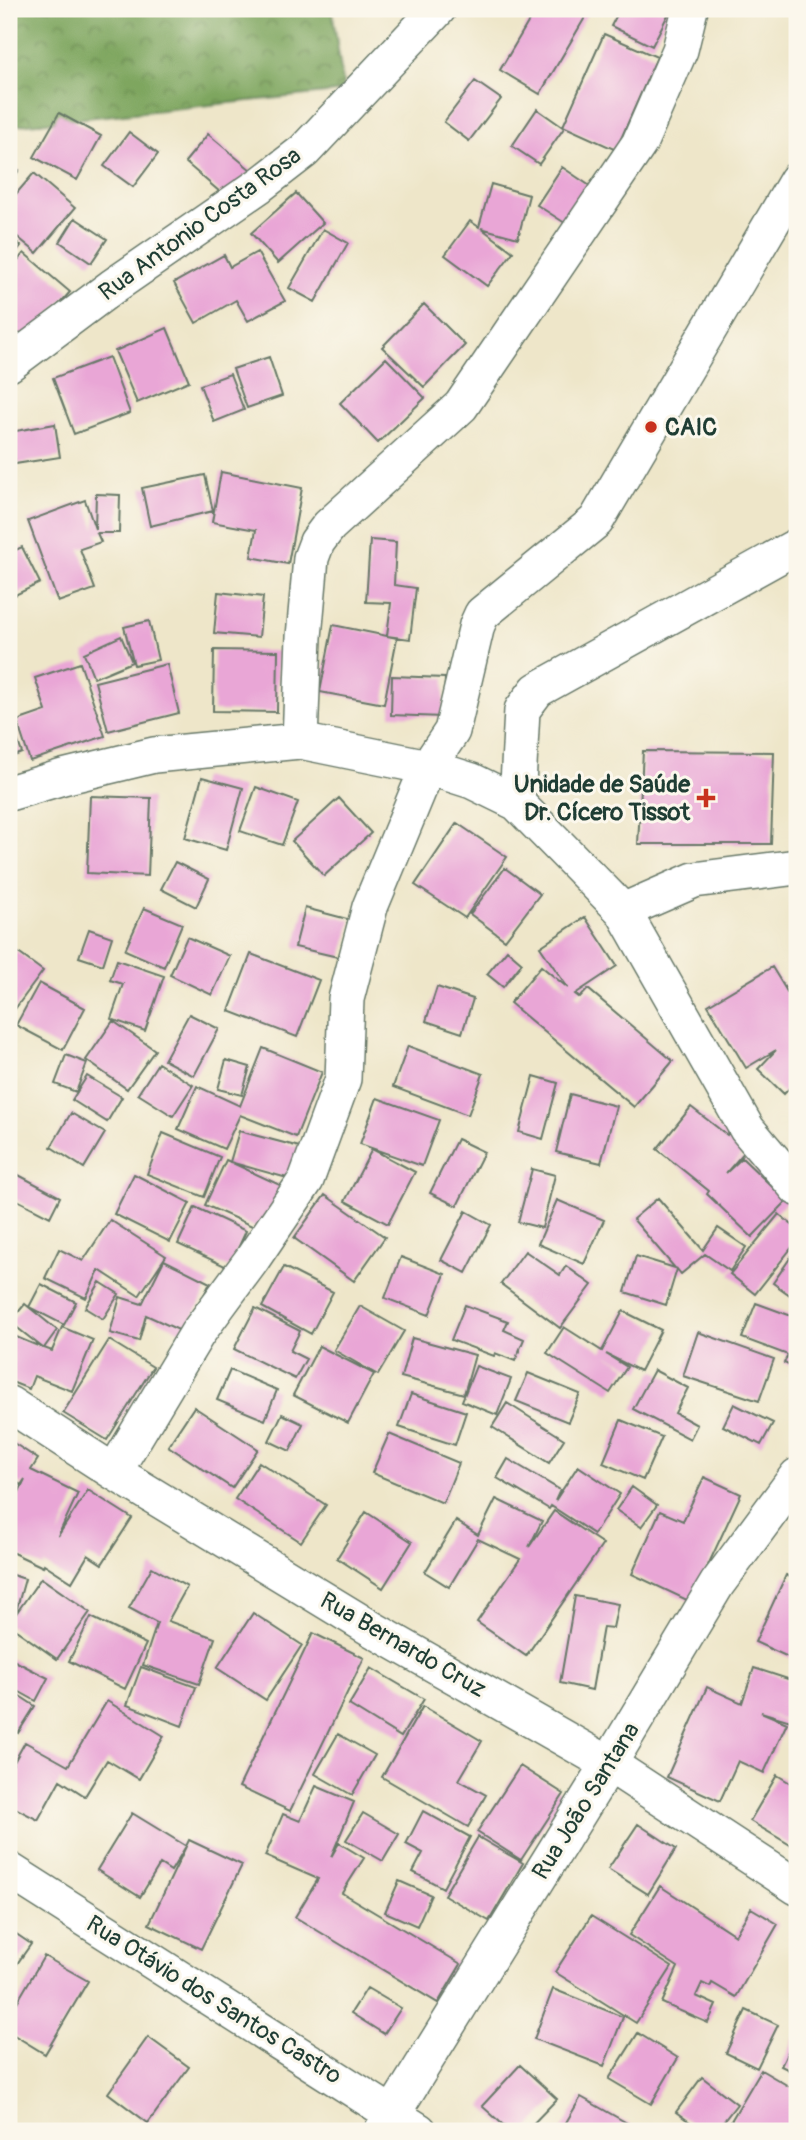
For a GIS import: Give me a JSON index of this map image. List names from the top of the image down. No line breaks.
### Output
{"streets":{"street":["Rua Antonio Costa Rosa","Rua Bernardo Cruz","Rua João Santana","Rua Otávio dos Santos Castro"]},"crossings":[["Rua Bernardo Cruz","Rua João Santana"],["Rua João Santana","Rua Otávio dos Santos Castro"]],"places":{"other":["CAIC"],"health":["Unidade de Saúde Dr. Cícero Tissot"]}}
